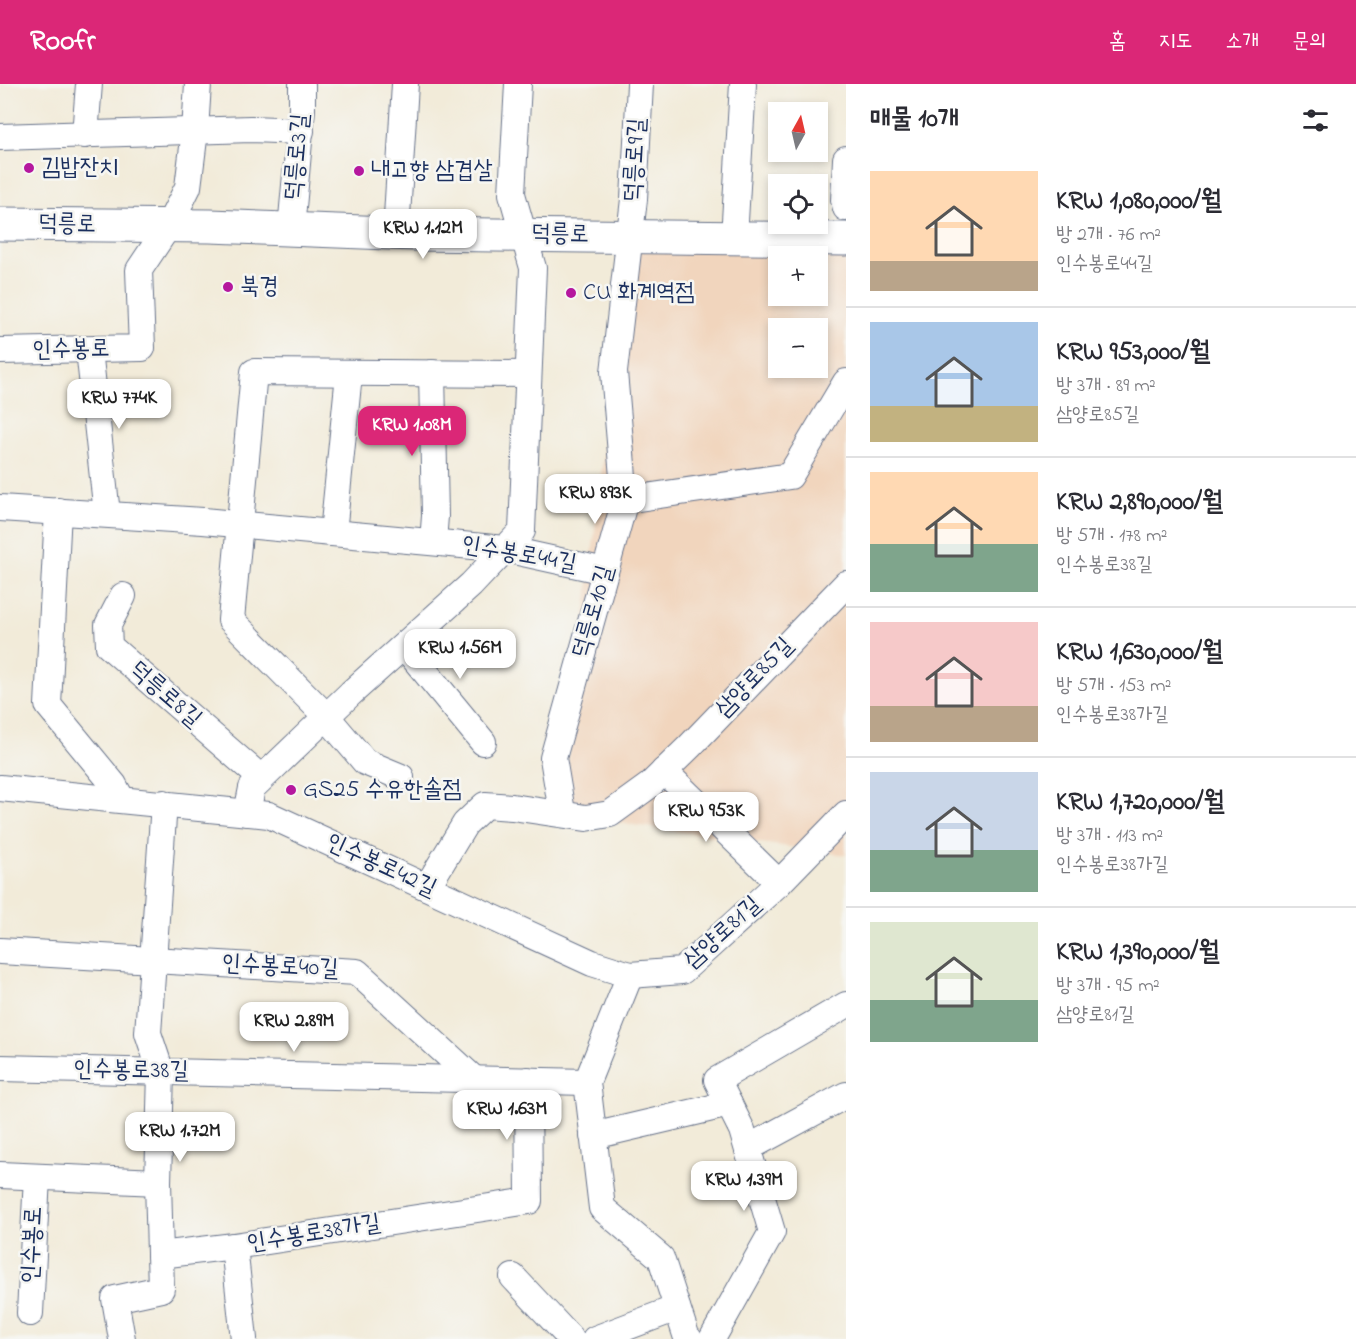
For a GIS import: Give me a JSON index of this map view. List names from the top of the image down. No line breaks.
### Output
{"streets":{"main road":["덕릉로"],"street":["덕릉로3길","덕릉로9길","인수봉로","인수봉로44길","덕릉로10길","삼양로85길","덕릉로8길","인수봉로42길","삼양로81길","인수봉로40길","인수봉로38길","인수봉로38가길"]},"crossings":[["덕릉로3길","덕릉로"],["덕릉로9길","덕릉로"],["덕릉로9길","덕릉로10길"],["덕릉로","인수봉로"],["덕릉로","덕릉로10길"],["인수봉로44길","덕릉로10길"],["삼양로85길","인수봉로42길"],["인수봉로42길","삼양로81길"],["인수봉로40길","인수봉로38길"],["인수봉로38길","인수봉로38가길"]],"places":["김밥잔치","내고향 삼겹살","북경","CU 화계역점","GS25 수유한솔점"],"north":"top","page":{"header":"Roofr","nav":["홈","지도","소개","문의"],"heading":"매물 10개","map_buttons":["+","−"],"list":[{"name":"KRW 1,080,000/월","note":"방 2개 · 76 m² · 인수봉로44길"},{"name":"KRW 953,000/월","note":"방 3개 · 89 m² · 삼양로85길"},{"name":"KRW 2,890,000/월","note":"방 5개 · 178 m² · 인수봉로38길"},{"name":"KRW 1,630,000/월","note":"방 5개 · 153 m² · 인수봉로38가길"},{"name":"KRW 1,720,000/월","note":"방 3개 · 113 m² · 인수봉로38가길"},{"name":"KRW 1,390,000/월","note":"방 3개 · 95 m² · 삼양로81길"}],"price":["KRW 1.12M","KRW 774K","KRW 1.08M","KRW 893K","KRW 1.56M","KRW 953K","KRW 2.89M","KRW 1.63M","KRW 1.72M","KRW 1.39M"]}}
